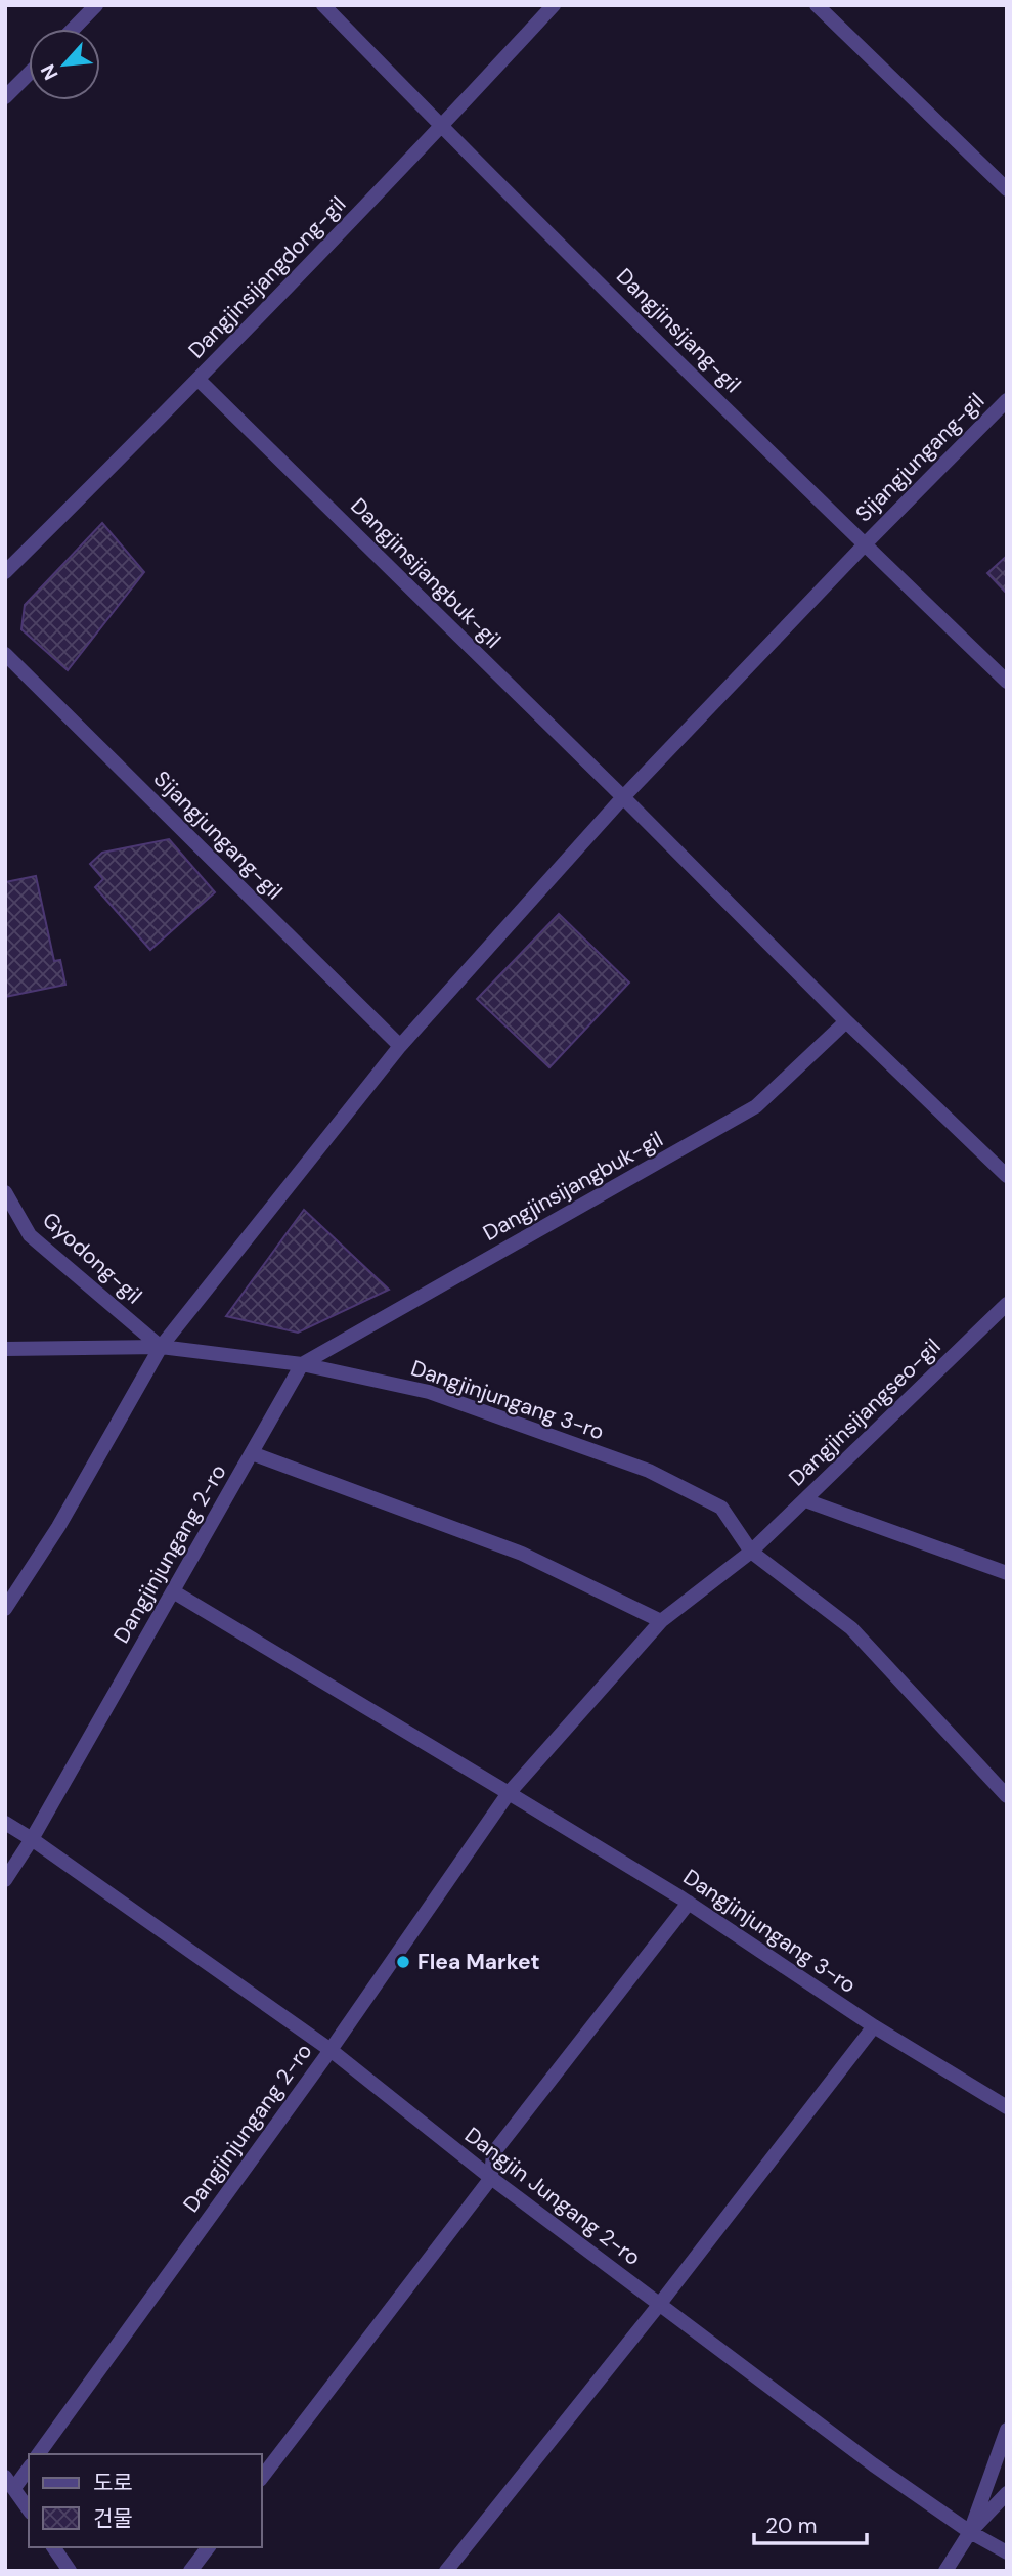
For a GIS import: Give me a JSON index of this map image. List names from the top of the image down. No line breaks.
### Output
{"streets":{"street":["Dangjinsijangdong-gil","Dangjinsijang-gil","Sijangjungang-gil","Dangjinsijangbuk-gil","Gyodong-gil","Dangjinjungang 3-ro","Dangjinsijangseo-gil","Dangjinjungang 2-ro","Dangjin Jungang 2-ro"]},"crossings":[["Dangjinsijangdong-gil","Dangjinsijang-gil"],["Dangjinsijangdong-gil","Dangjinsijangbuk-gil"],["Dangjinsijang-gil","Sijangjungang-gil"],["Dangjinsijangbuk-gil","Dangjinjungang 3-ro"],["Dangjinsijangbuk-gil","Dangjinjungang 2-ro"],["Gyodong-gil","Dangjinjungang 3-ro"],["Dangjinjungang 3-ro","Dangjinsijangseo-gil"],["Dangjinjungang 3-ro","Dangjinjungang 2-ro"],["Dangjinjungang 2-ro","Dangjin Jungang 2-ro"]],"places":["Flea Market"],"legend":["도로","건물"],"scale_bar":"20 m","north":"bottom left"}
